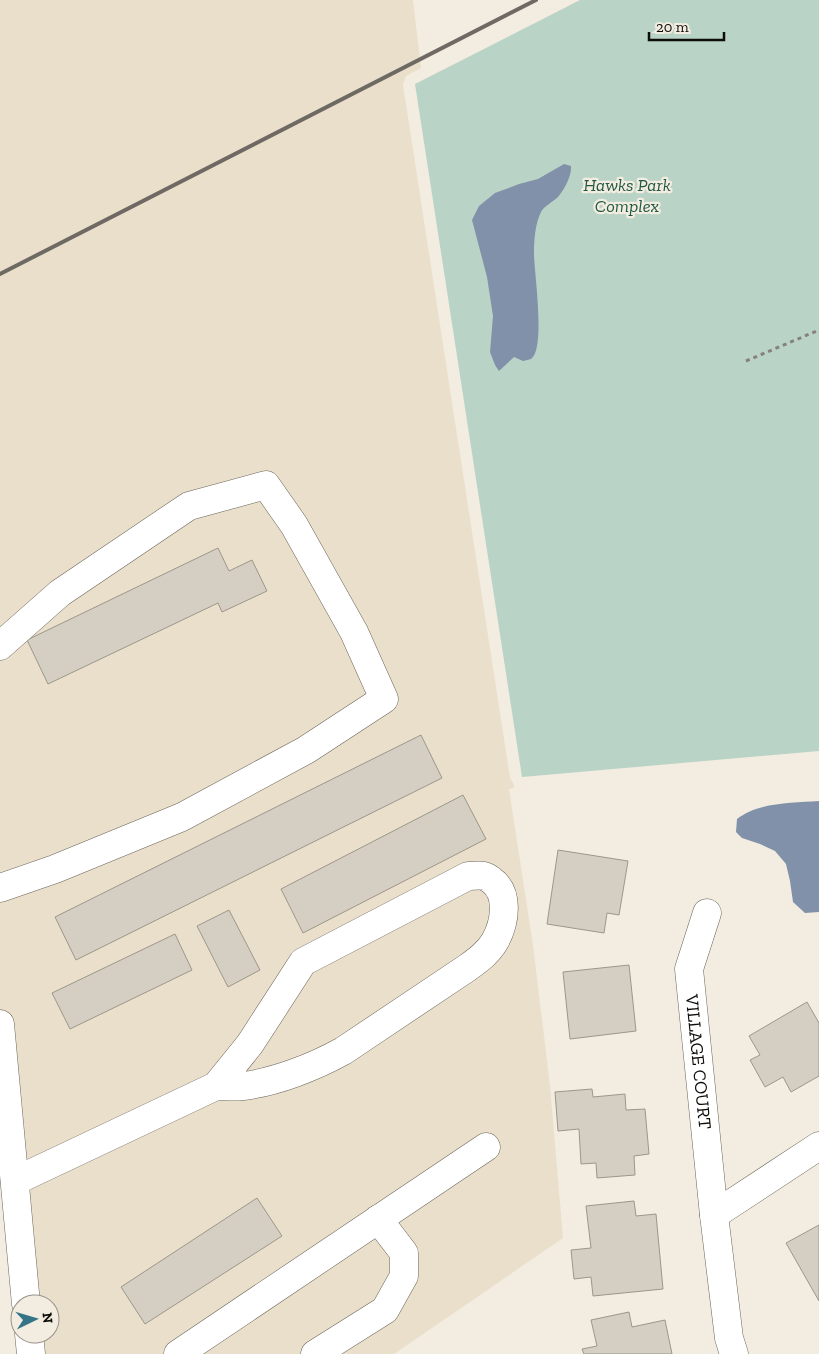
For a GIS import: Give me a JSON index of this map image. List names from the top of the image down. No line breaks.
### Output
{"streets":{"street":["VILLAGE COURT"]},"parks":["Hawks Park Complex"],"scale_bar":"20 m","north":"right"}
